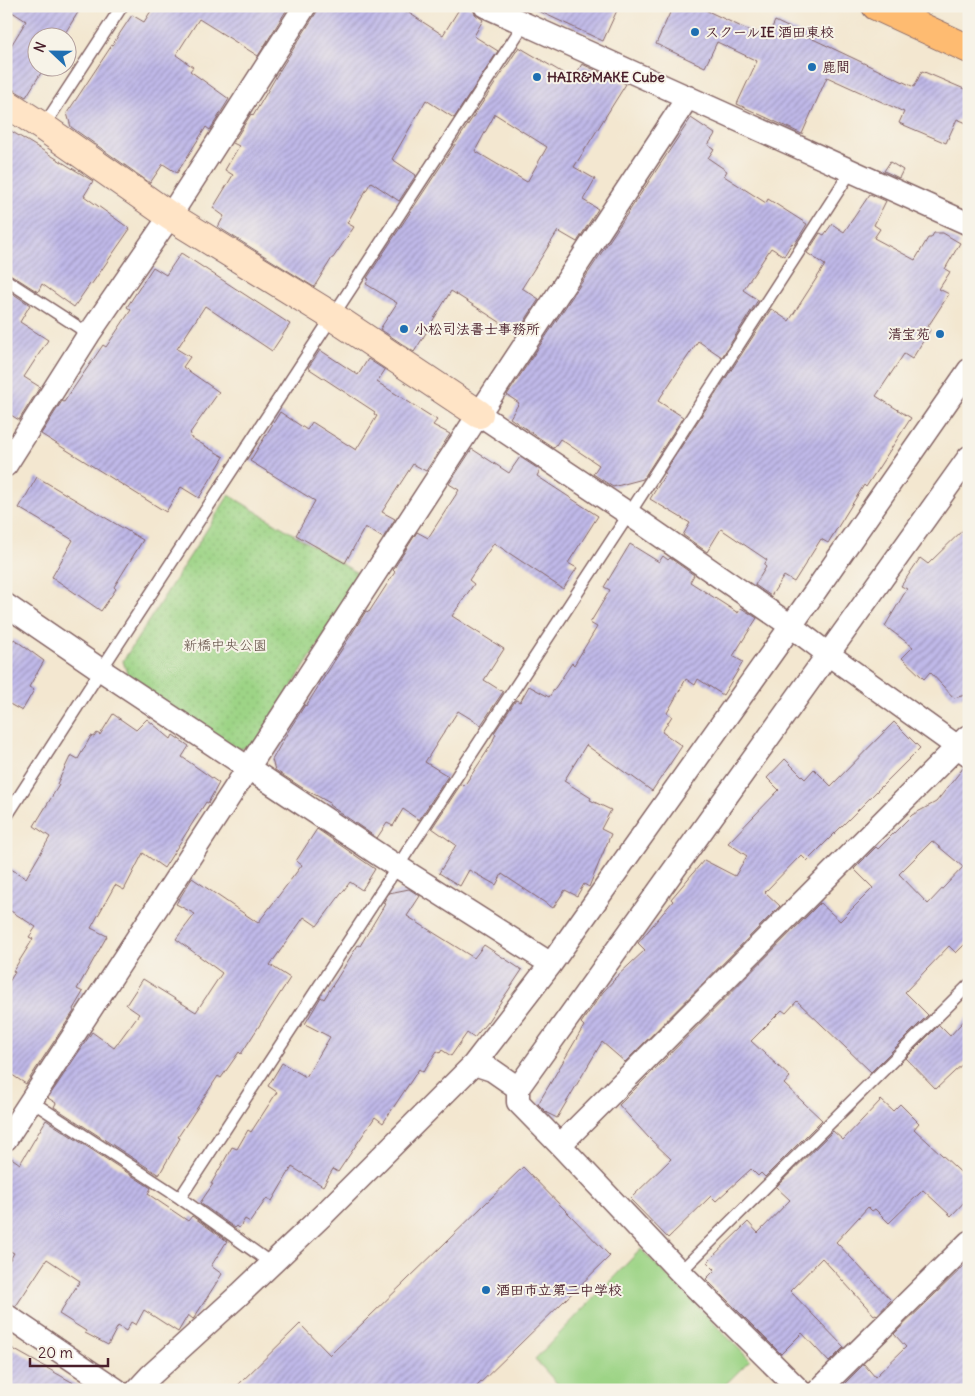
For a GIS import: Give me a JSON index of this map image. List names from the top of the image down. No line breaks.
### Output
{"parks":["新橋中央公園"],"places":["スクールIE 酒田東校","鹿間","HAIR&MAKE Cube","小松司法書士事務所","清宝苑","酒田市立第二中学校"],"scale_bar":"20 m","north":"left"}
